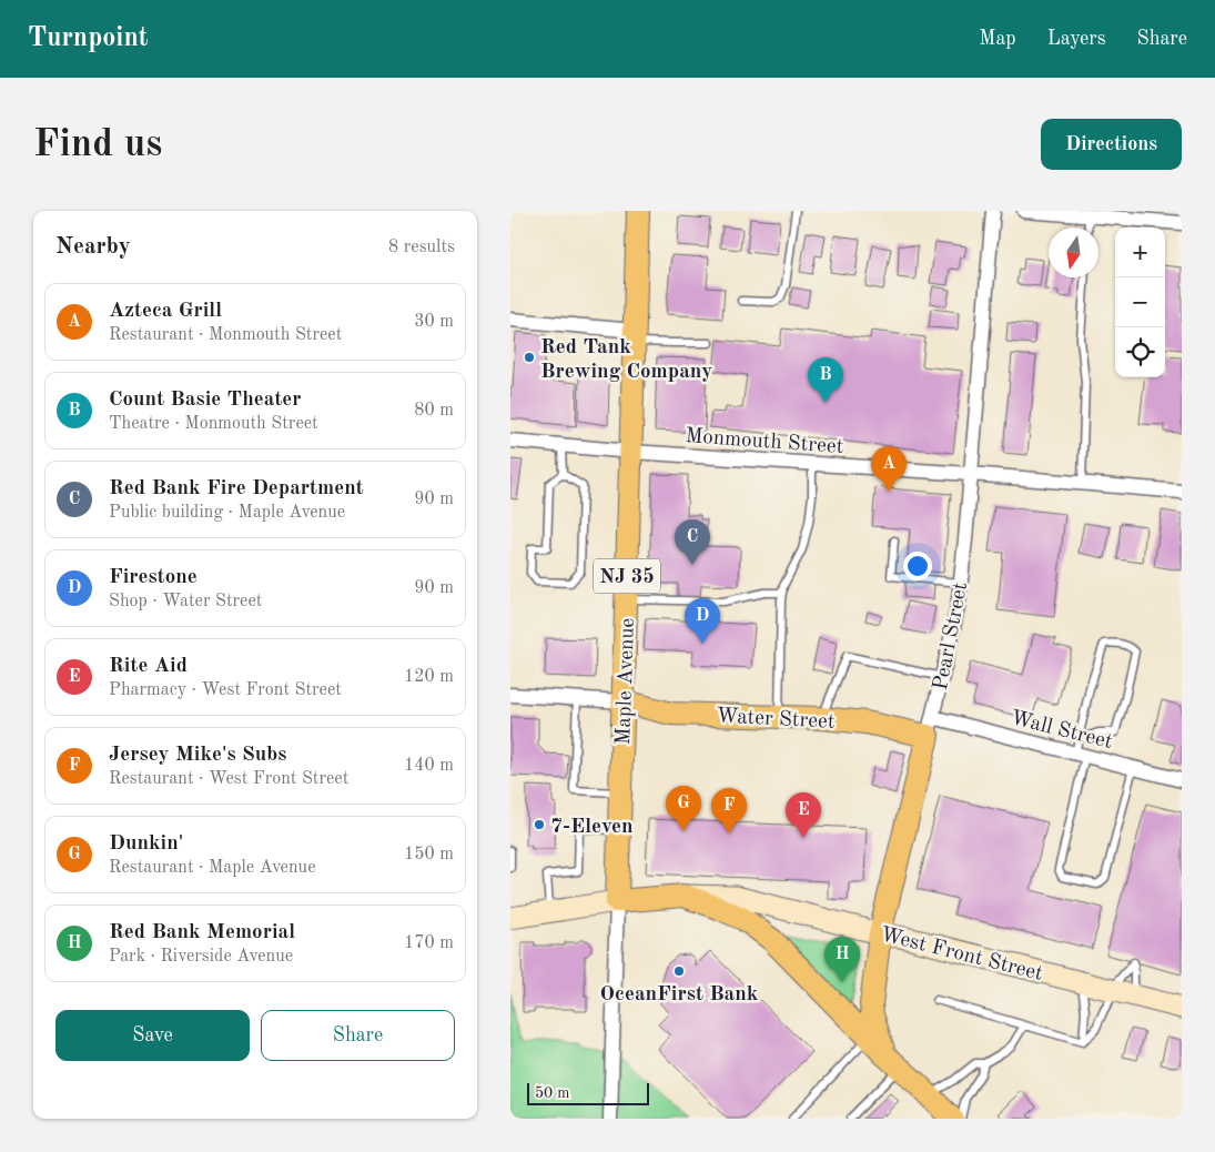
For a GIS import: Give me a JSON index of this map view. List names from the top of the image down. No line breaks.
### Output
{"streets":{"main road":["NJ 35","Pearl Street","Maple Avenue","Water Street","West Front Street"],"street":["Monmouth Street","Wall Street"]},"crossings":[["Monmouth Street","Pearl Street"],["Monmouth Street","Maple Avenue"],["Pearl Street","Water Street"],["Pearl Street","Wall Street"],["Pearl Street","West Front Street"],["Maple Avenue","Water Street"],["Maple Avenue","West Front Street"],["Water Street","Wall Street"]],"places":["Red Tank Brewing Company","7-Eleven","OceanFirst Bank"],"scale_bar":"50 m","north":"bottom","page":{"header":"Turnpoint","nav":["Map","Layers","Share"],"buttons":["Directions",["Save","Share"]],"title":"Find us","heading":["Nearby","8 results"],"map_buttons":["+","−"],"list":[{"mark":"A","name":"Azteca Grill","note":"Restaurant · Monmouth Street","value":"30 m"},{"mark":"B","name":"Count Basie Theater","note":"Theatre · Monmouth Street","value":"80 m"},{"mark":"C","name":"Red Bank Fire Department","note":"Public building · Maple Avenue","value":"90 m"},{"mark":"D","name":"Firestone","note":"Shop · Water Street","value":"90 m"},{"mark":"E","name":"Rite Aid","note":"Pharmacy · West Front Street","value":"120 m"},{"mark":"F","name":"Jersey Mike's Subs","note":"Restaurant · West Front Street","value":"140 m"},{"mark":"G","name":"Dunkin'","note":"Restaurant · Maple Avenue","value":"150 m"},{"mark":"H","name":"Red Bank Memorial","note":"Park · Riverside Avenue","value":"170 m"}],"pins":["B","A","C","D","G","F","E","H"],"scale":"50 m"}}
